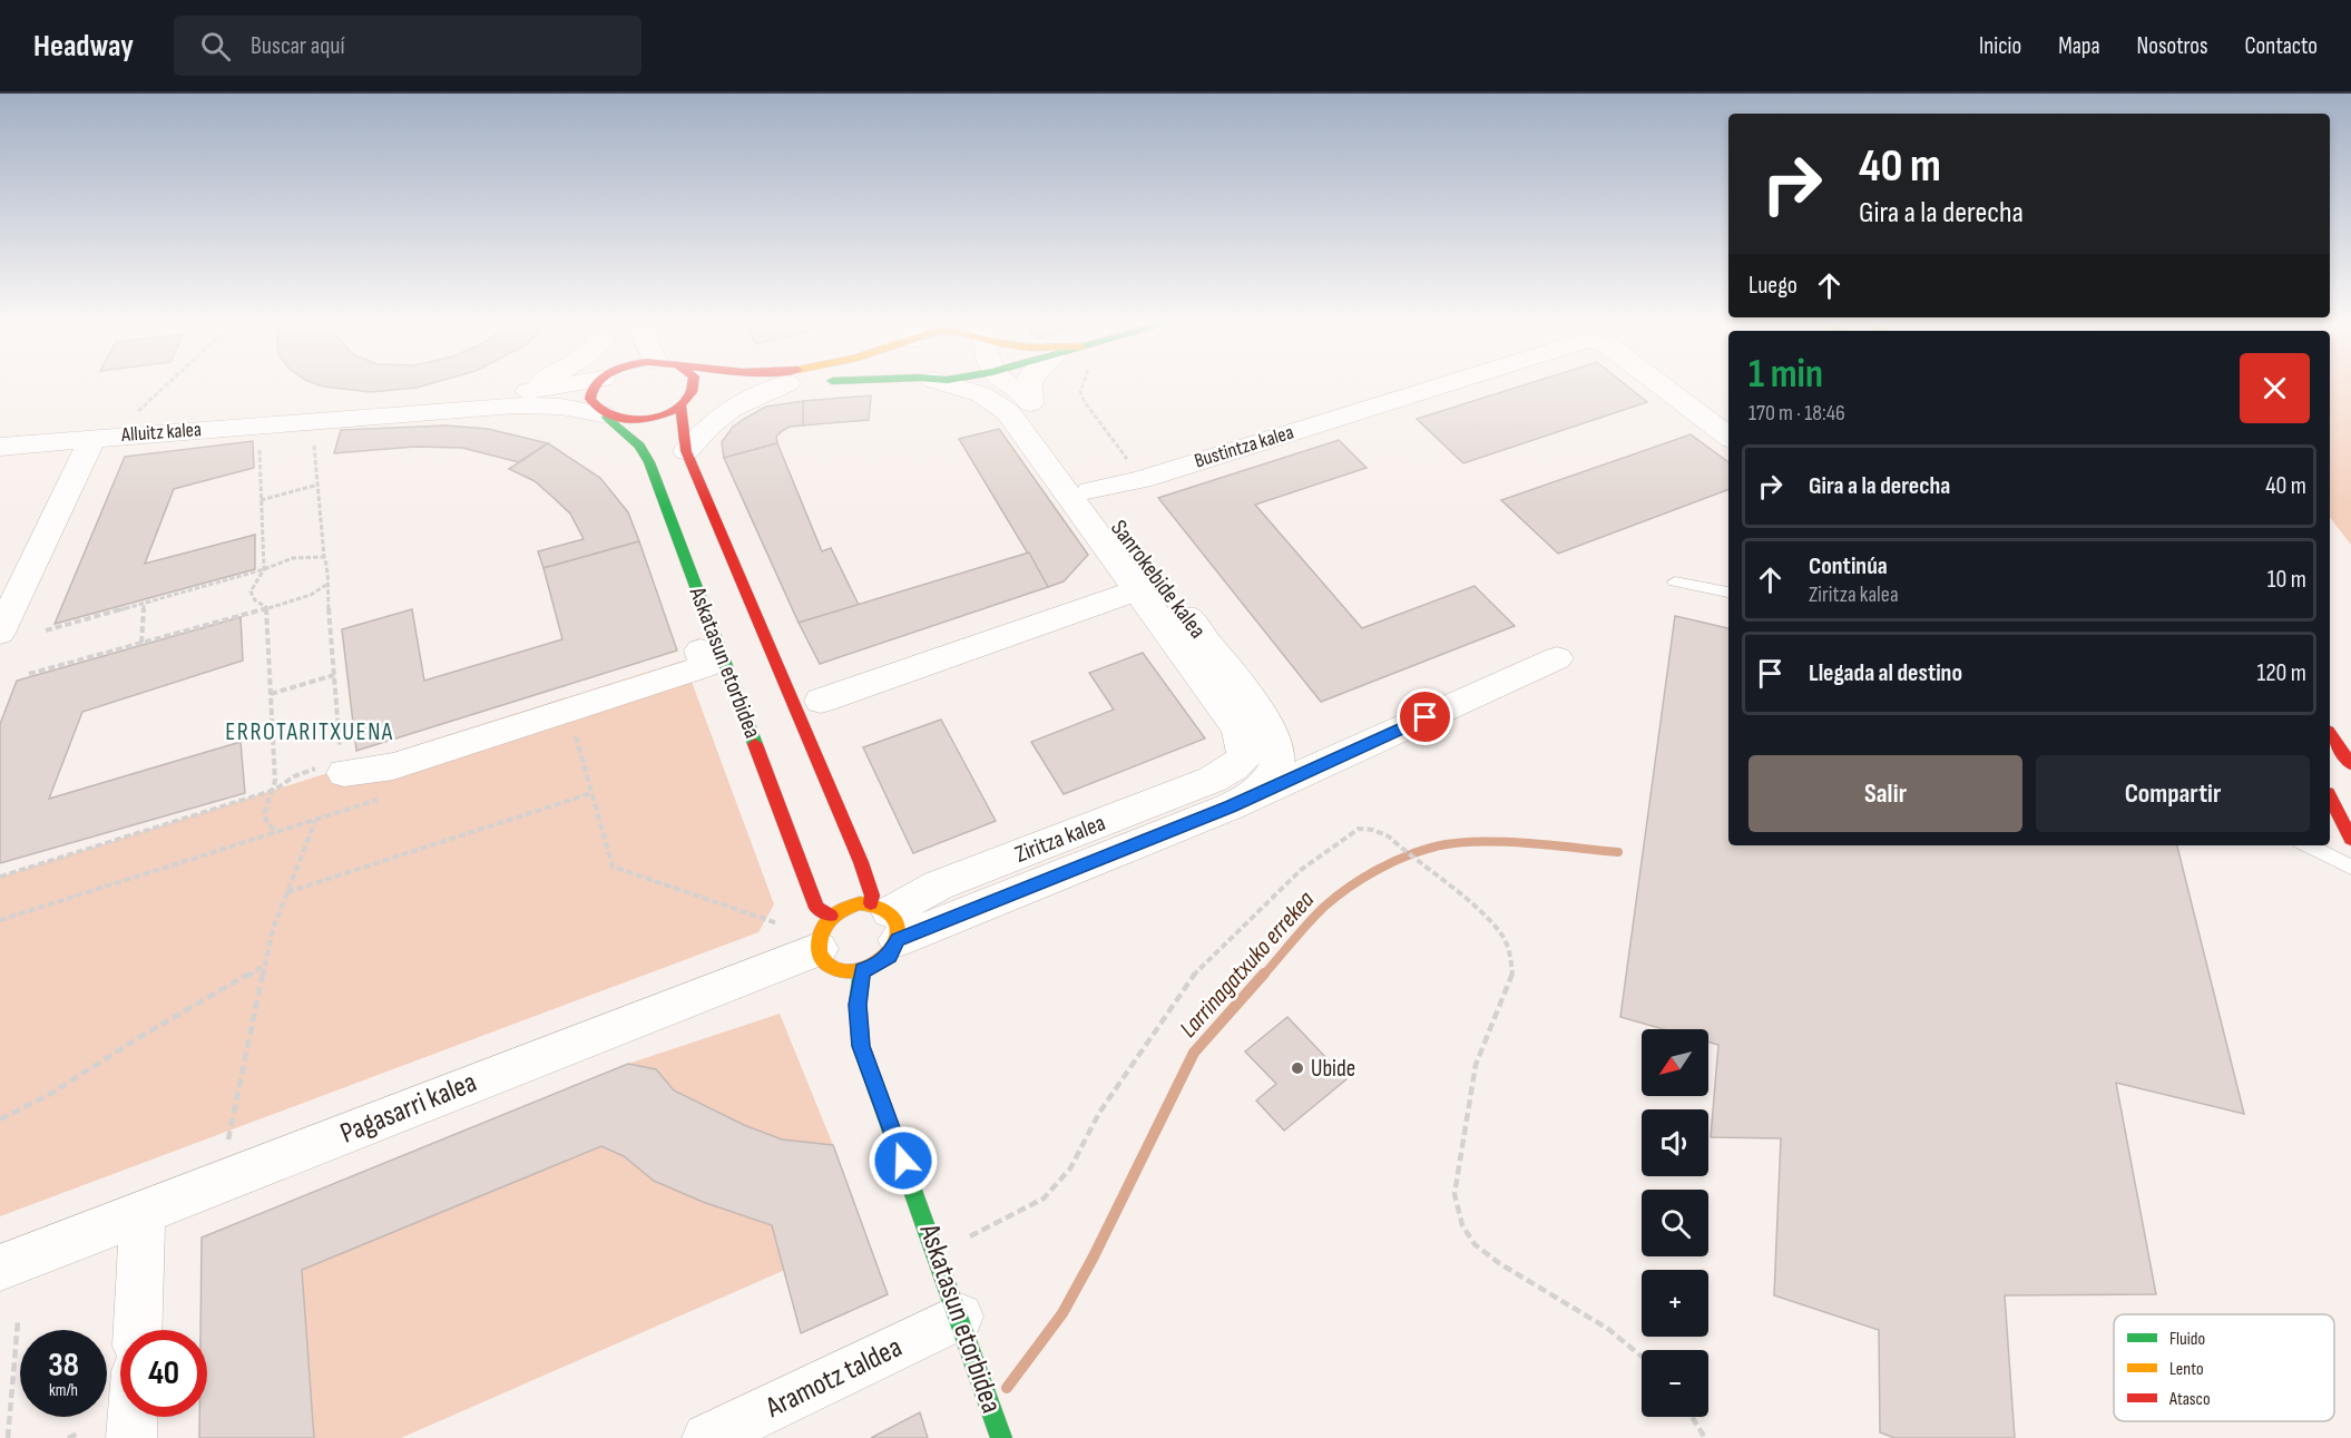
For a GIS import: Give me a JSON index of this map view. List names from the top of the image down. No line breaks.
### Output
{"streets":{"street":["Alluitz kalea","Bustintza kalea","Sanrokebide kalea","Askatasun etorbidea","Ziritza kalea","Pagasarri kalea","Aramotz taldea"]},"crossings":[["Alluitz kalea","Askatasun etorbidea"],["Bustintza kalea","Sanrokebide kalea"],["Sanrokebide kalea","Ziritza kalea"],["Askatasun etorbidea","Ziritza kalea"],["Askatasun etorbidea","Pagasarri kalea"],["Askatasun etorbidea","Aramotz taldea"],["Ziritza kalea","Pagasarri kalea"]],"districts":["ERROTARITXUENA"],"water":["Larrinagatxuko errekea"],"places":["Ubide"],"legend":["Fluido","Lento","Atasco"],"north":"bottom left","page":{"header":"Headway","search":"Buscar aquí","nav":["Inicio","Mapa","Nosotros","Contacto"],"turn":["40 m","Gira a la derecha"],"then":"Luego","heading":["1 min","170 m · 18:46"],"list":[{"name":"Gira a la derecha","value":"40 m"},{"name":"Continúa","note":"Ziritza kalea","value":"10 m"},{"name":"Llegada al destino","value":"120 m"}],"buttons":["Salir","Compartir"],"map_buttons":["+","−"],"speed":"38 km/h","limit":"40"}}
